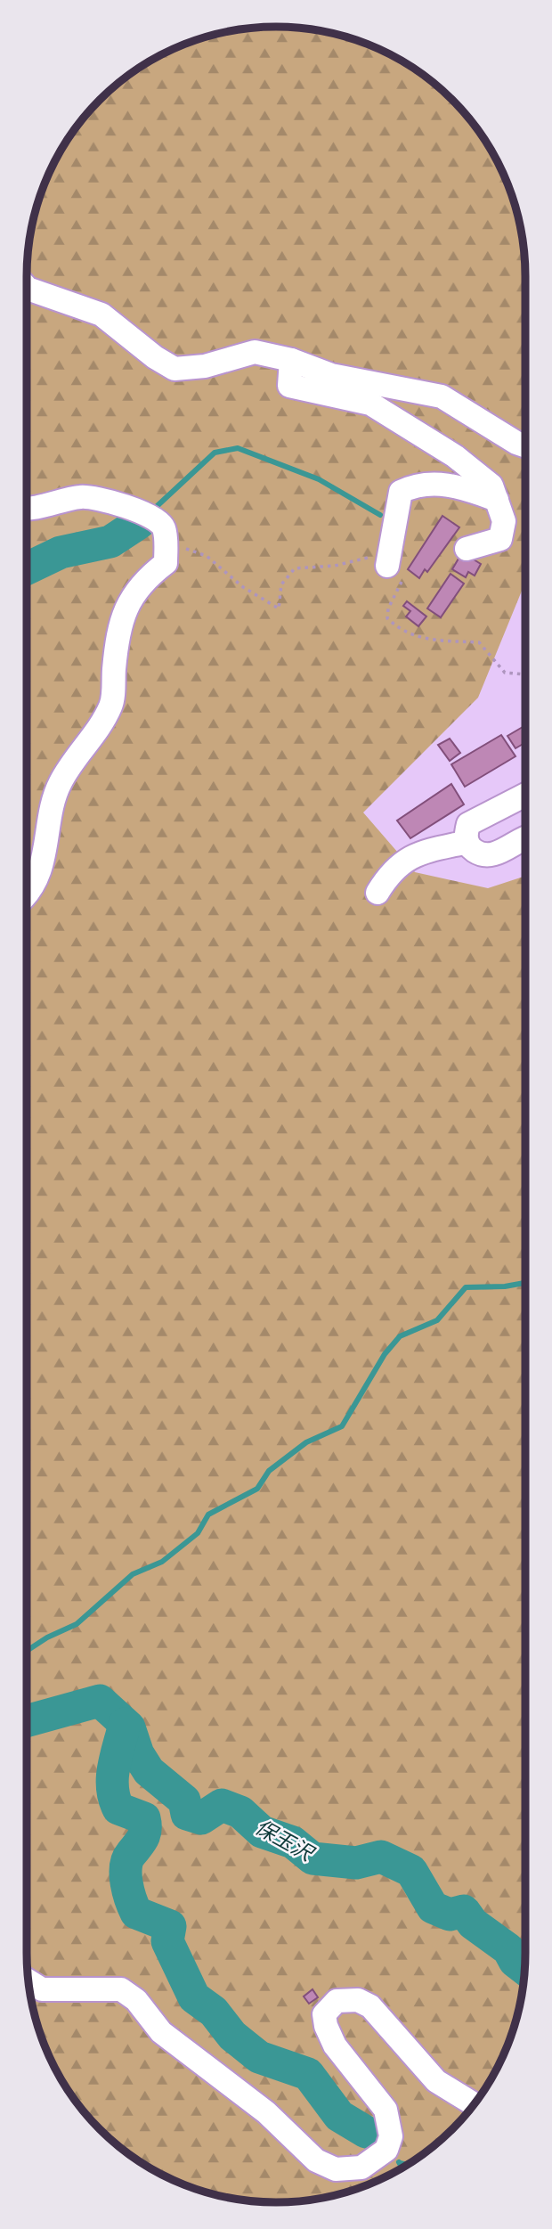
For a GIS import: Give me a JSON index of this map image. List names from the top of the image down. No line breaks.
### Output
{"water":["保玉沢"]}
